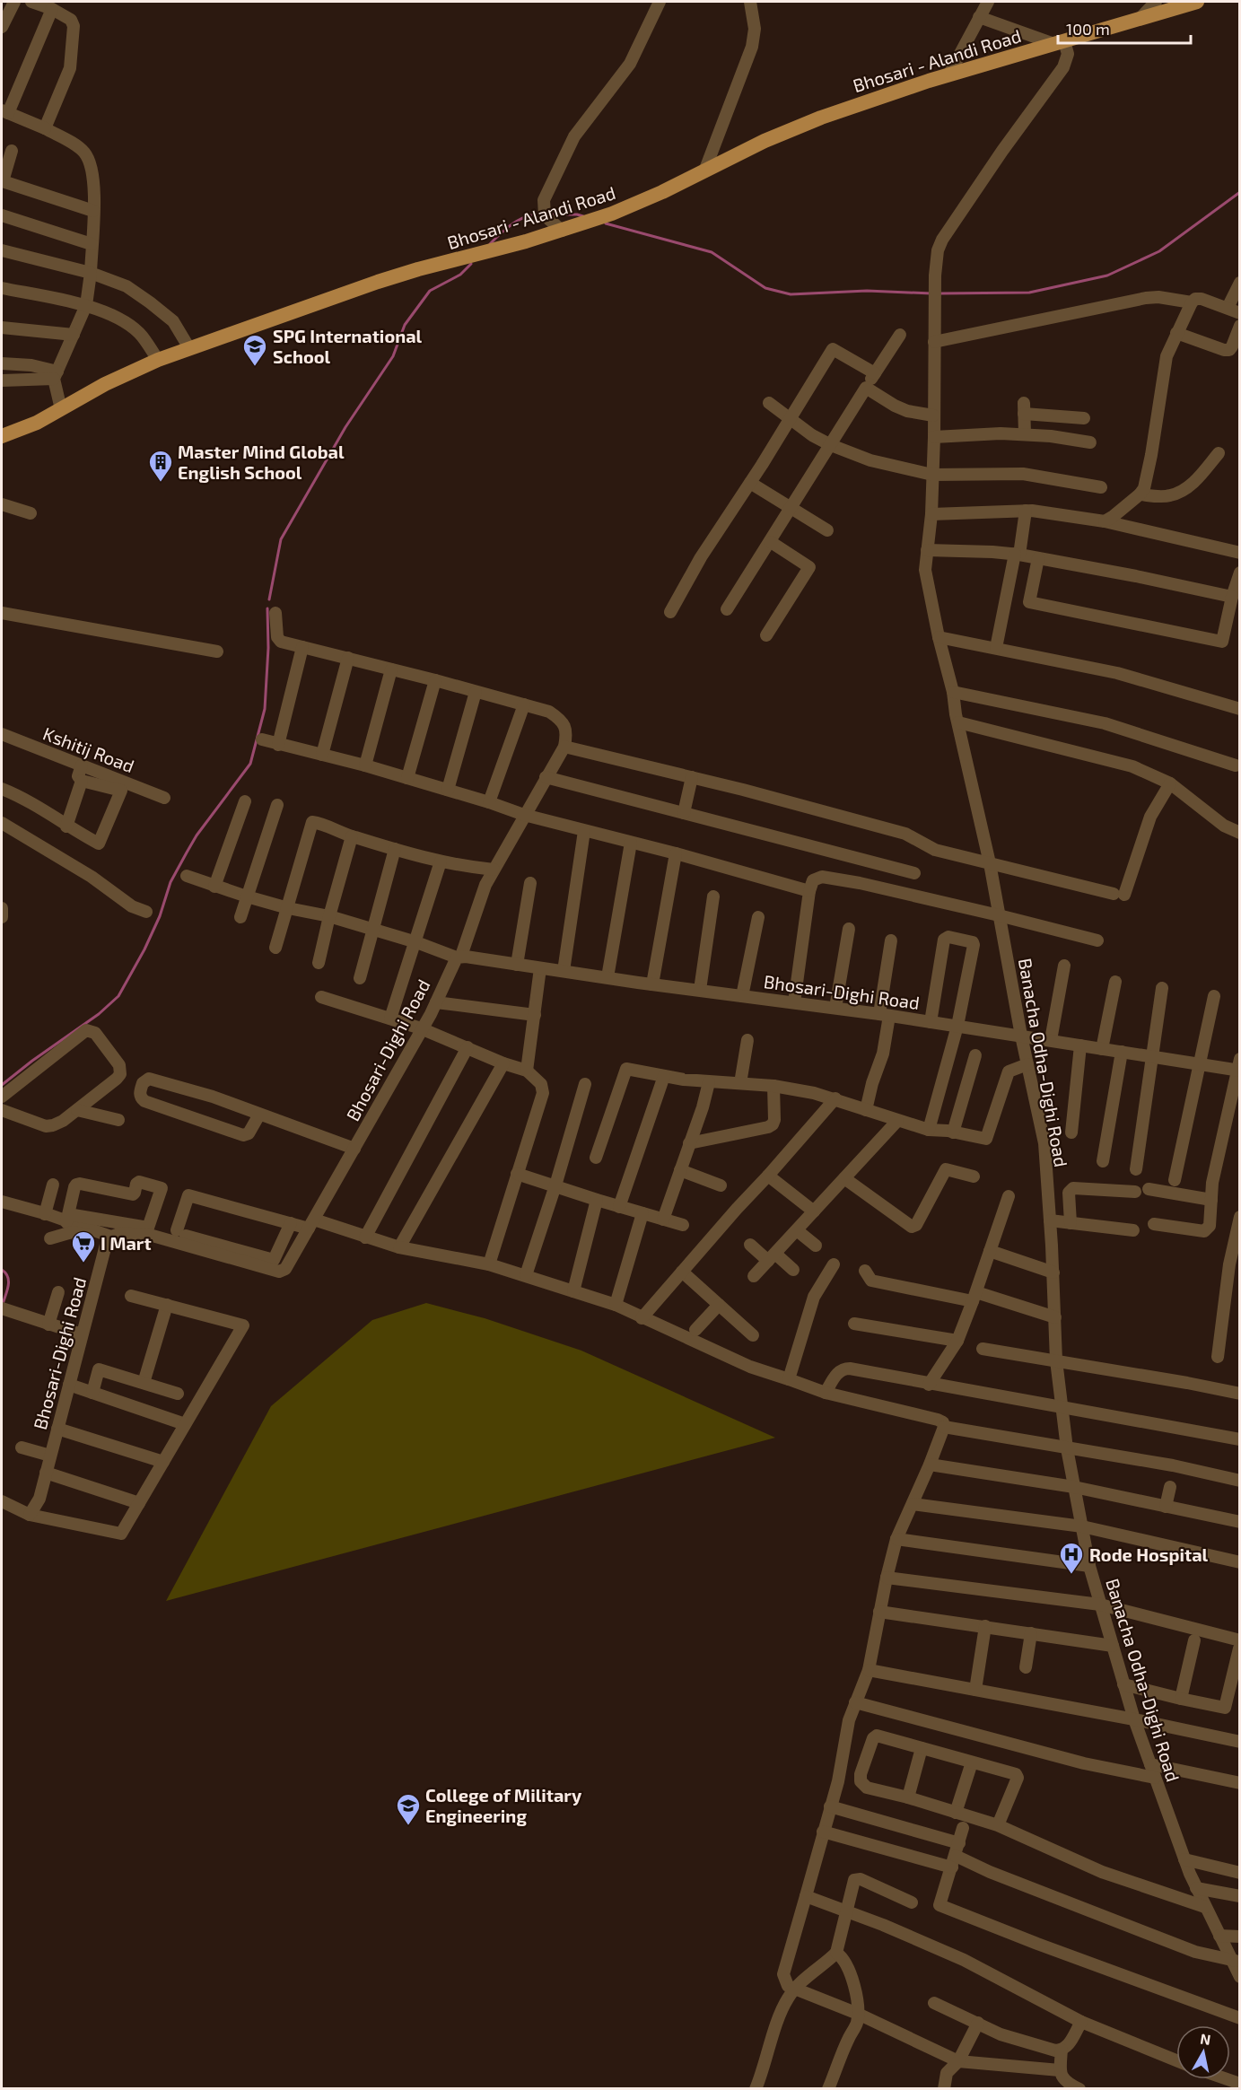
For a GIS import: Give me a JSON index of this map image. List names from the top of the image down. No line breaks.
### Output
{"streets":{"main road":["Bhosari - Alandi Road"],"street":["Kshitij Road","Bhosari-Dighi Road","Banacha Odha-Dighi Road"]},"crossings":[["Bhosari - Alandi Road","Banacha Odha-Dighi Road"],["Bhosari-Dighi Road","Banacha Odha-Dighi Road"]],"places":{"school or university":["SPG International School","College of Military Engineering"],"building":["Master Mind Global English School"],"supermarket":["I Mart"],"hospital":["Rode Hospital"]},"scale_bar":"100 m","north":"top"}
